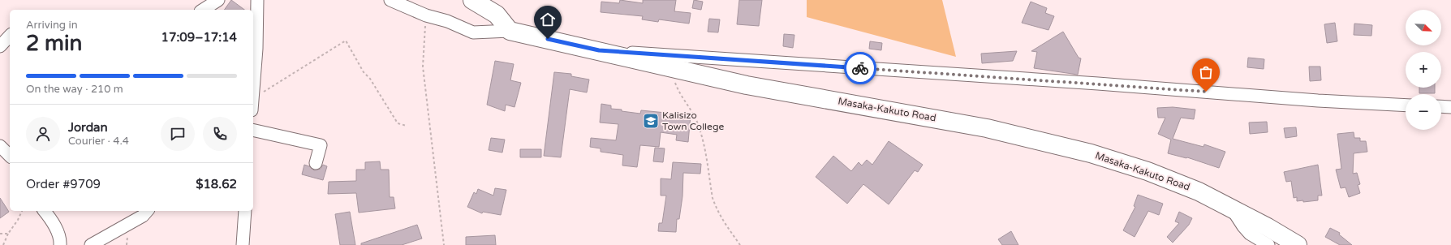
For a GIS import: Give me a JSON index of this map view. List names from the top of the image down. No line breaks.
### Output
{"streets":{"highway":["Masaka-Kakuto Road"]},"places":{"school or university":["Kalisizo Town College"]},"north":"bottom right","page":{"map_buttons":["+","−"],"heading":["2 min","Arriving in","17:09–17:14"],"panel":["Jordan","Courier · 4.4","Order #9709","$18.62"],"bar":"On the way · 210 m"}}
